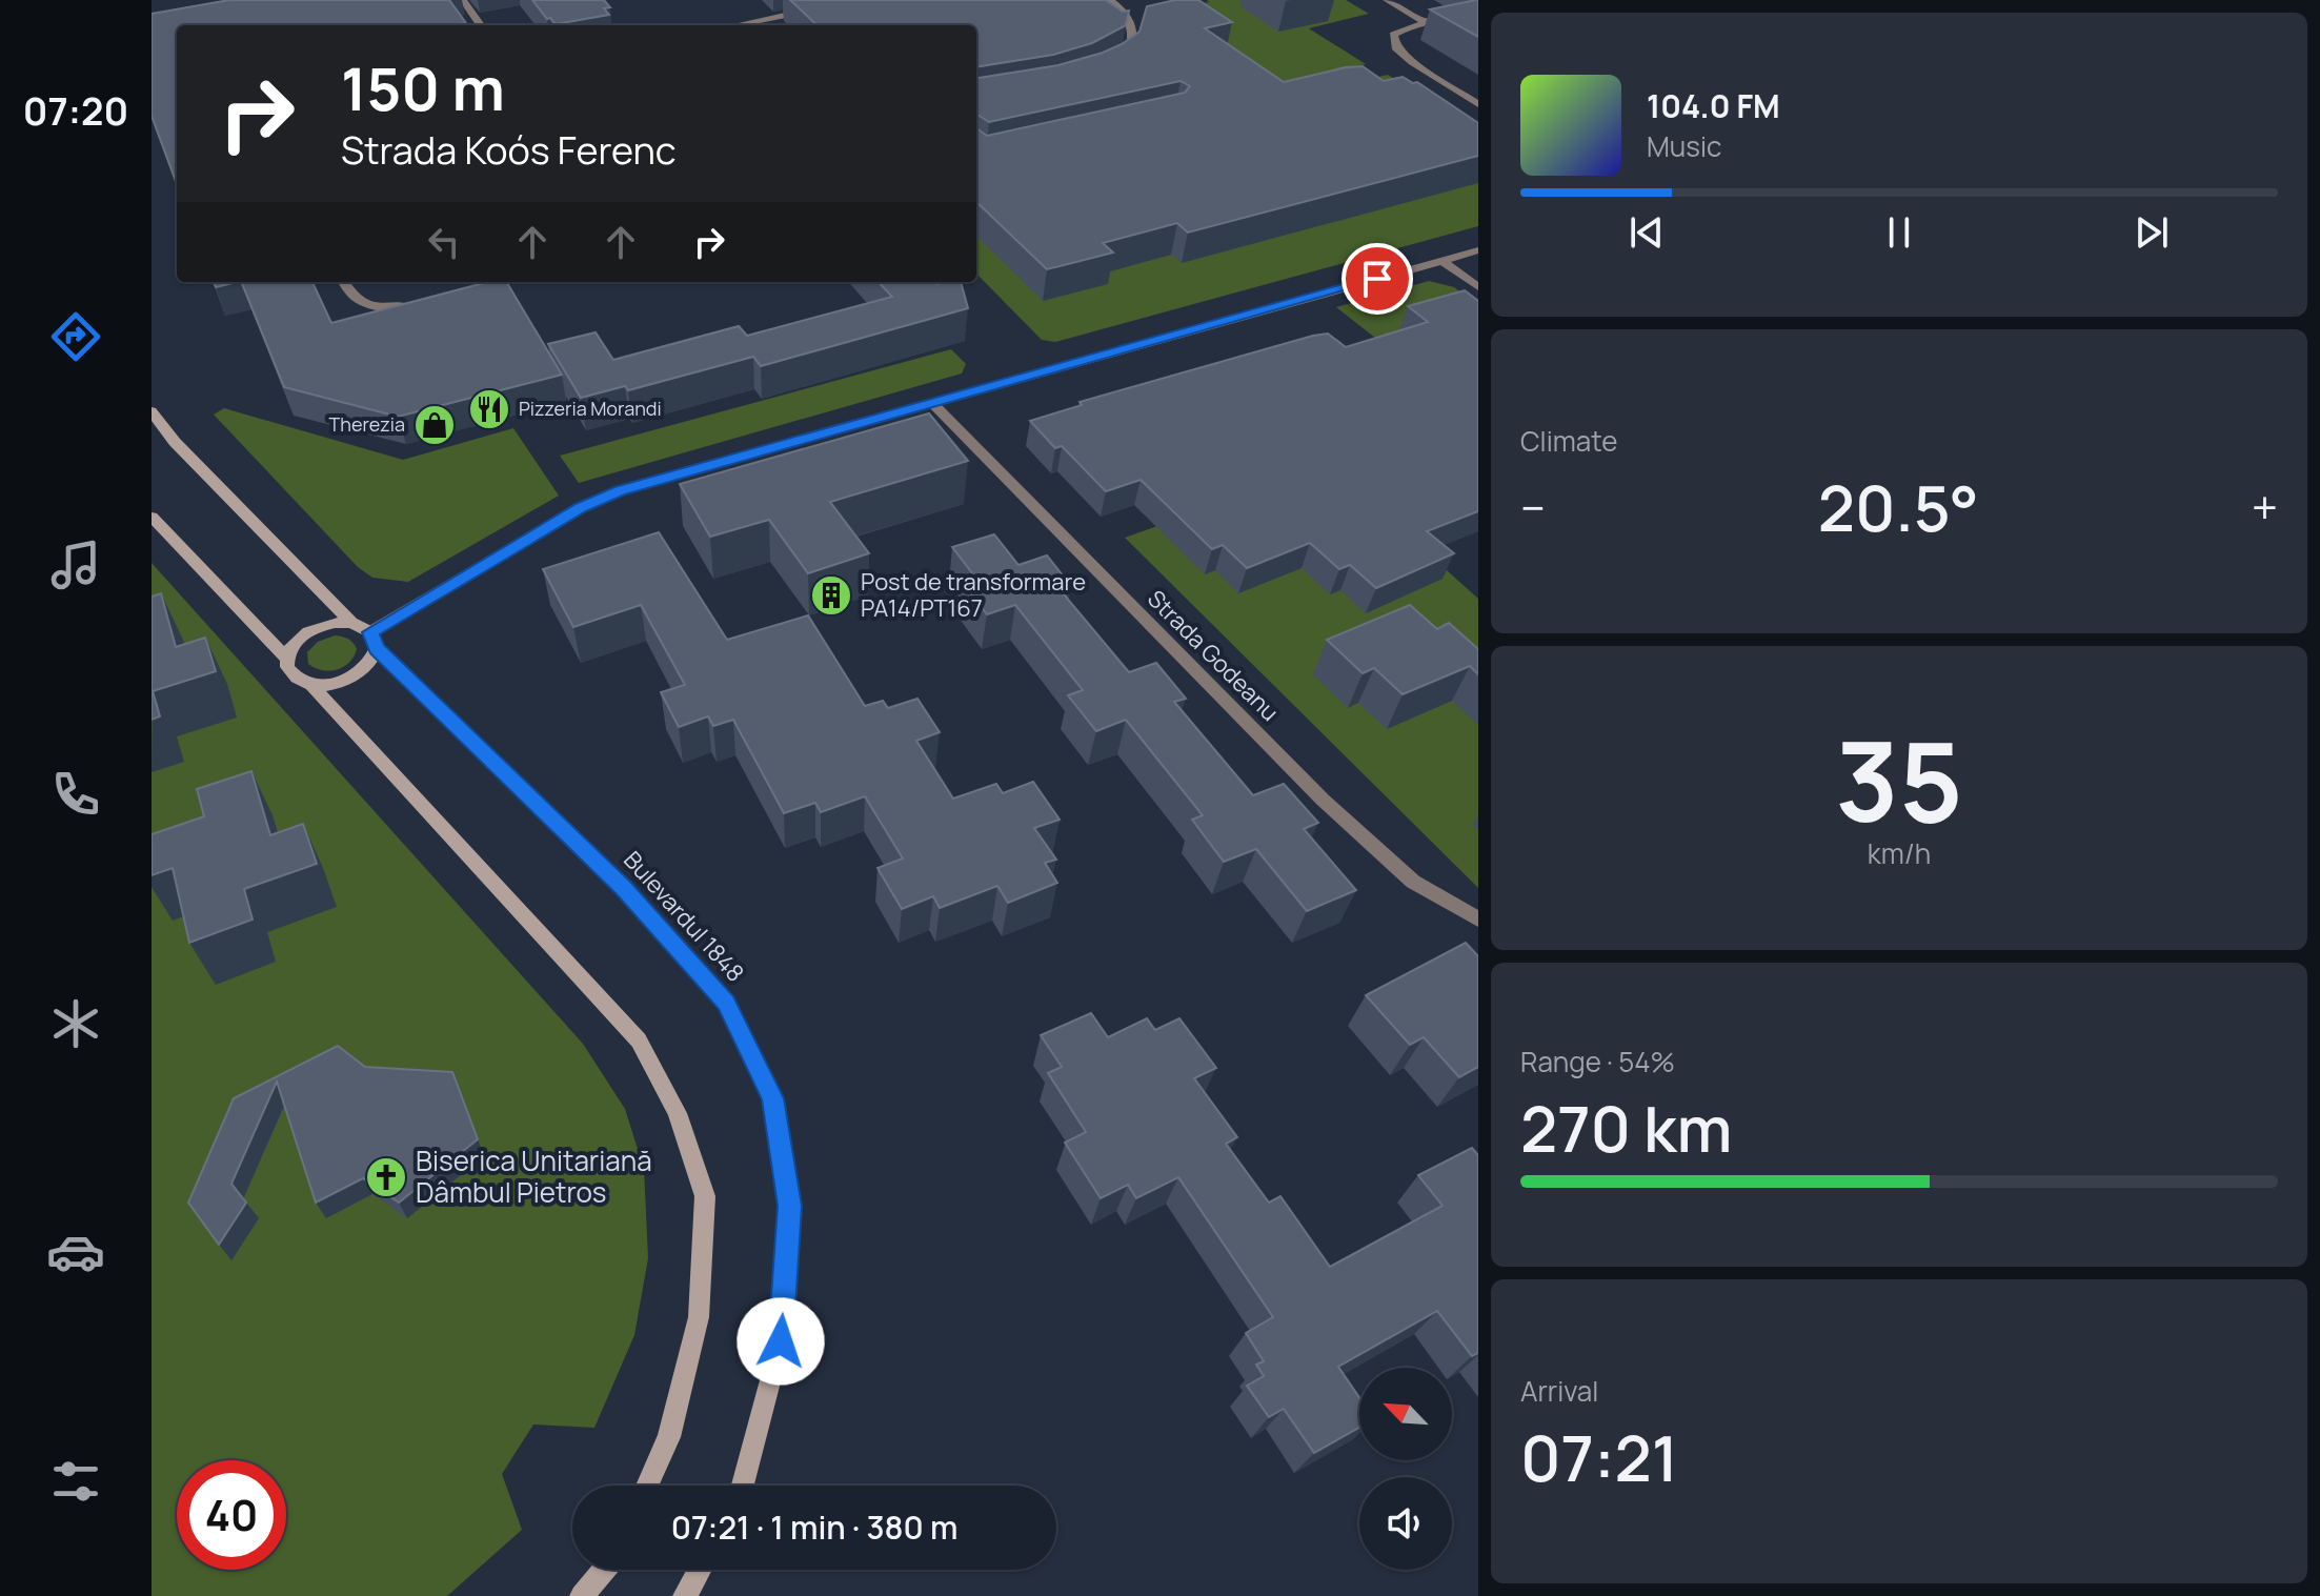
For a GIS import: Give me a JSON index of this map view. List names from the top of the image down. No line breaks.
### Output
{"streets":{"street":["Strada Godeanu","Bulevardul 1848"]},"places":{"restaurant":["Pizzeria Morandi"],"shop":["Therezia"],"building":["Post de transformare PA14/PT167"],"church":["Biserica Unitariană Dâmbul Pietros"]},"north":"top left","page":{"tabs":"07:20","turn":["150 m","Strada Koós Ferenc"],"song":["104.0 FM","Music"],"tile":["Climate",["35","km/h"],["Range · 54%","270 km"],["Arrival","07:21"]],"heat":["−","20.5°","+"],"limit":"40","trip":"07:21 · 1 min · 380 m"}}
